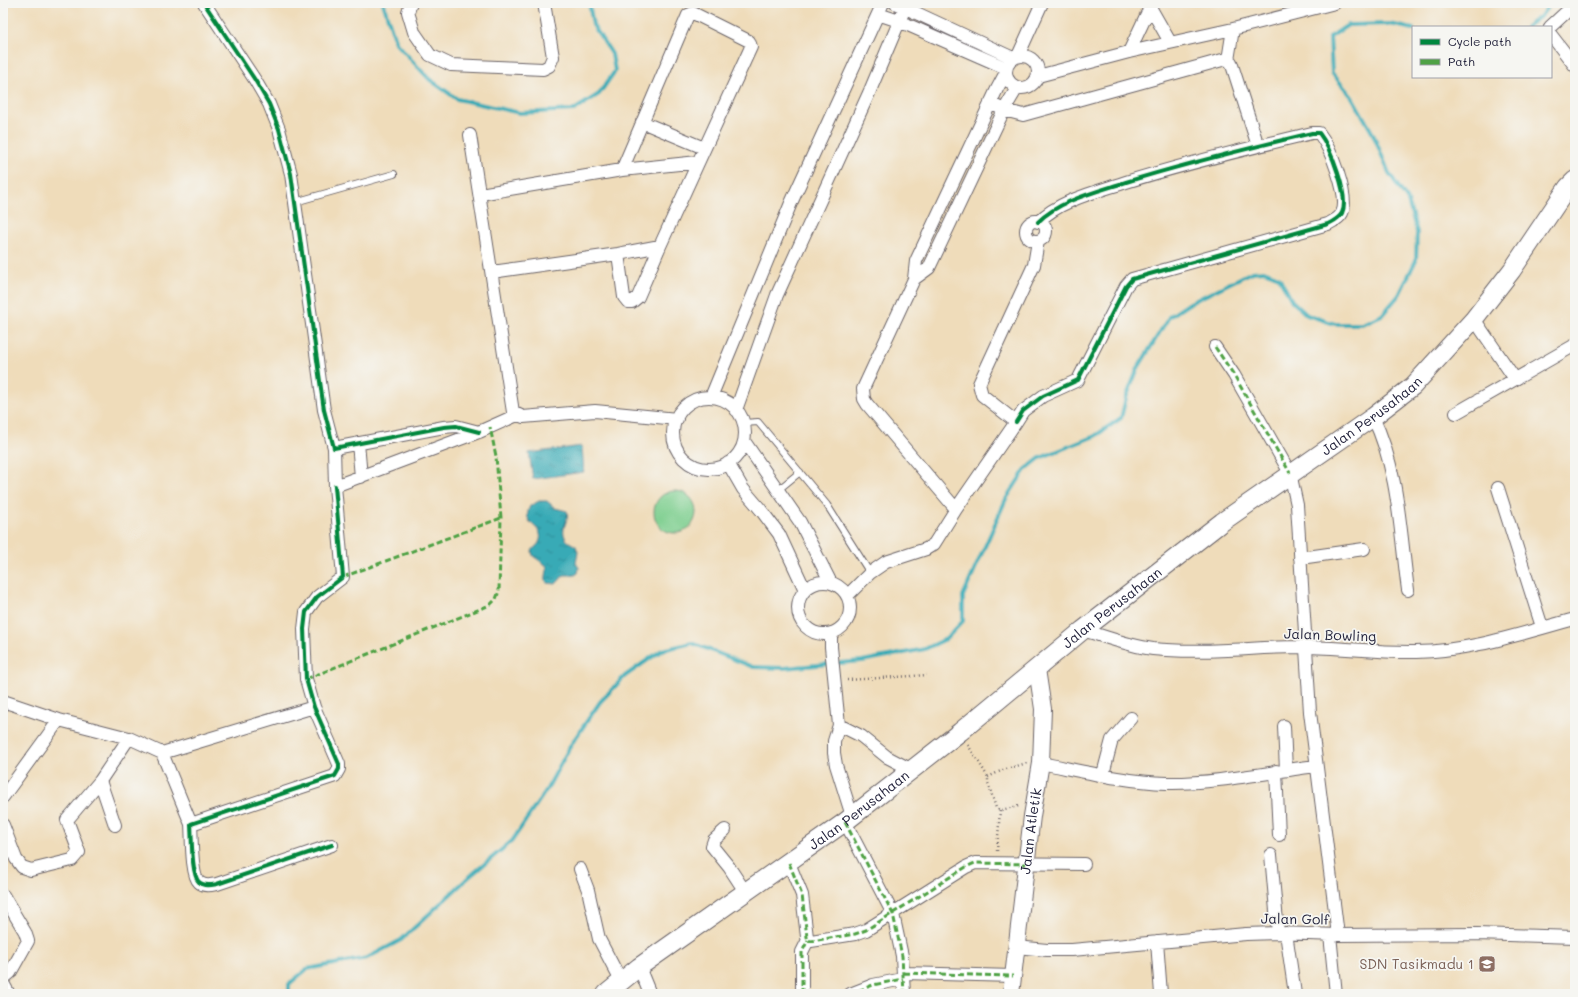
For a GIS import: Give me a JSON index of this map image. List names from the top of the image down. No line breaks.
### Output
{"streets":{"main road":["Jalan Perusahaan"],"street":["Jalan Bowling","Jalan Atletik","Jalan Golf"]},"crossings":[["Jalan Perusahaan","Jalan Bowling"],["Jalan Perusahaan","Jalan Atletik"],["Jalan Atletik","Jalan Golf"]],"places":{"school or university":["SDN Tasikmadu 1"]},"legend":["Cycle path","Path"]}
